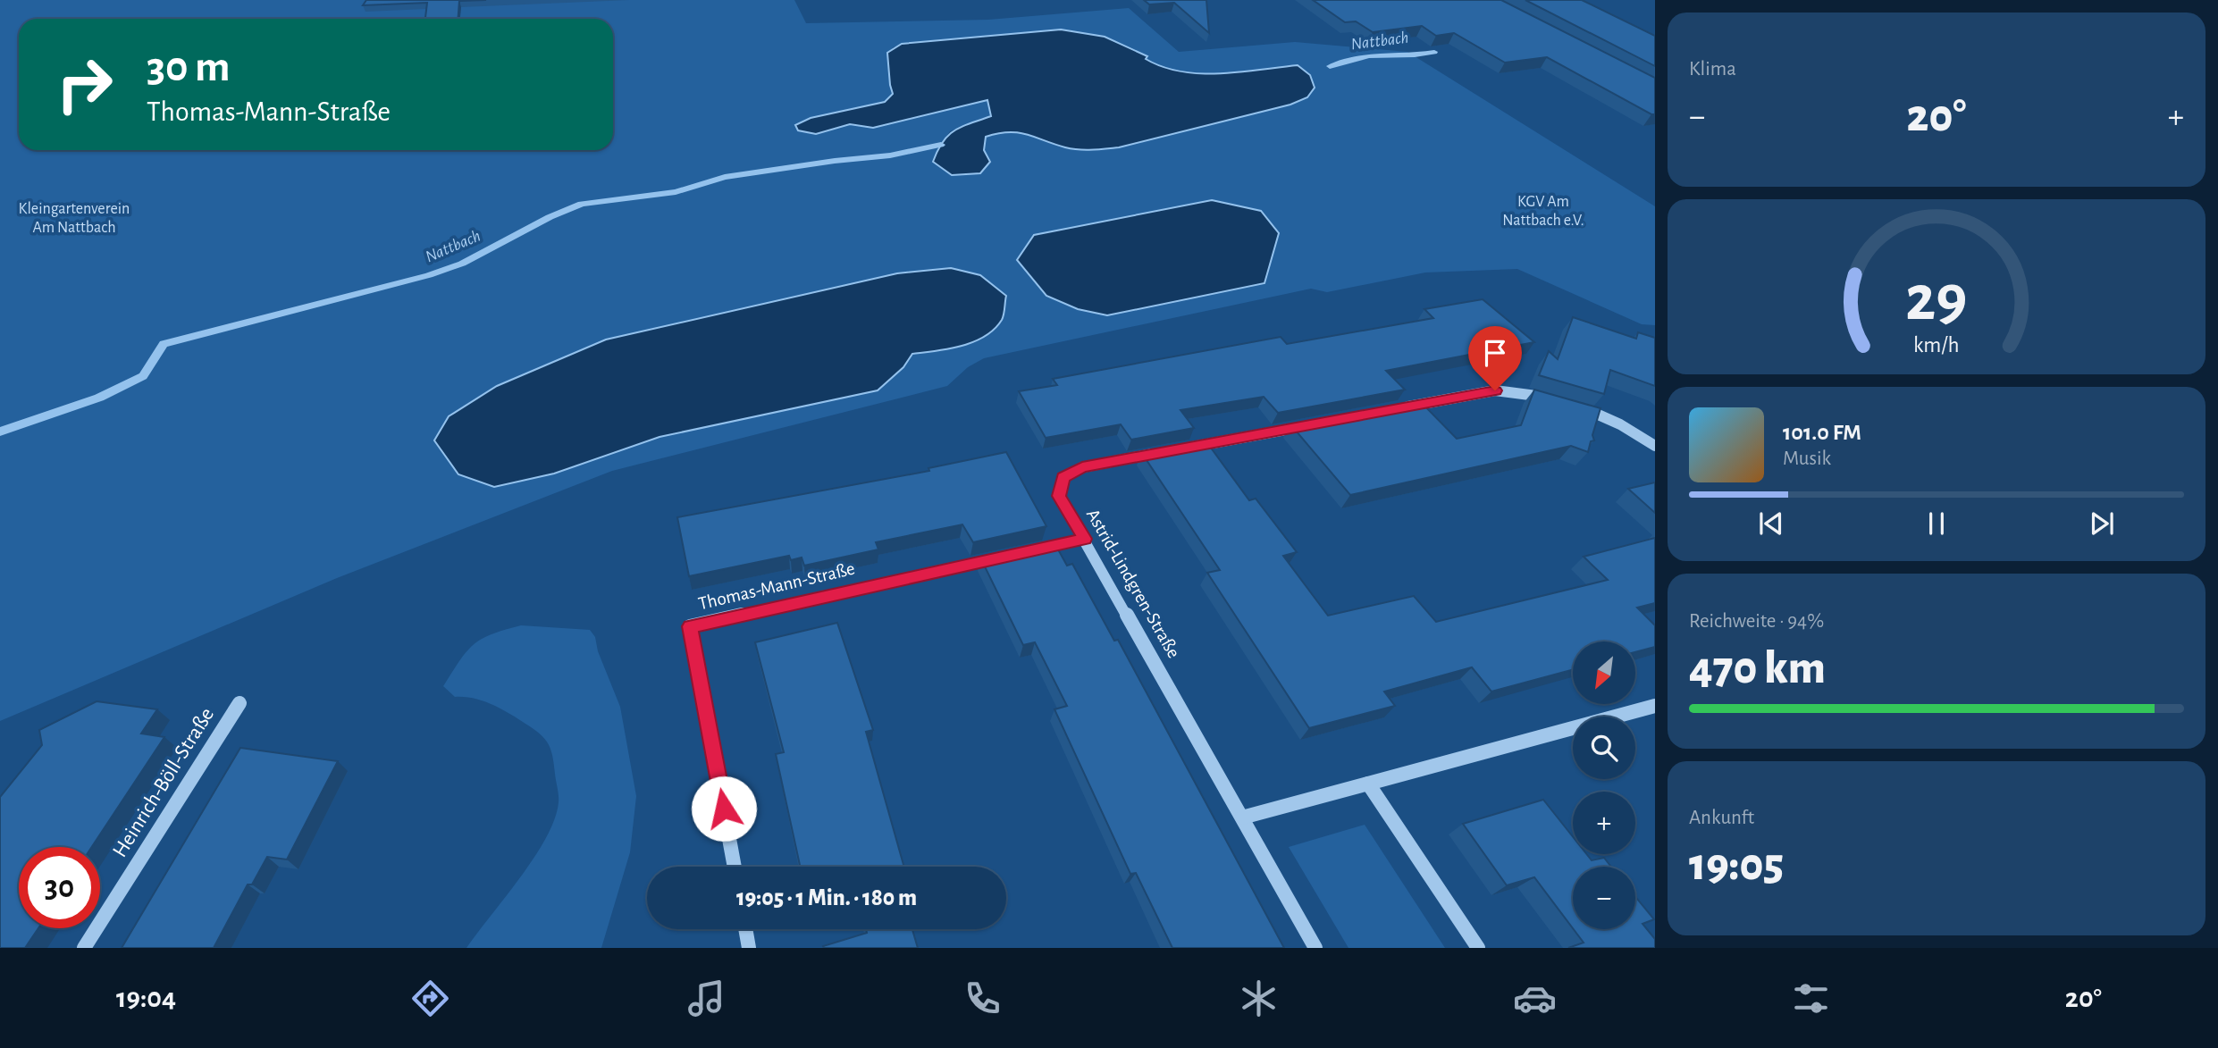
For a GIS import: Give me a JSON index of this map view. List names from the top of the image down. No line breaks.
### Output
{"streets":{"street":["Astrid-Lindgren-Straße","Thomas-Mann-Straße","Heinrich-Böll-Straße"]},"water":["Nattbach"],"parks":["KGV Am Nattbach e.V.","Kleingartenverein Am Nattbach"],"north":"bottom left","page":{"tile":["Klima",["Reichweite · 94%","470 km"],["Ankunft","19:05"]],"turn":["30 m","Thomas-Mann-Straße"],"heat":["−","20°","+"],"song":["101.0 FM","Musik"],"map_buttons":["+","−"],"limit":"30","trip":"19:05 · 1 Min. · 180 m","tabs":["19:04","20°"],"gauge":["29","km/h"]}}
